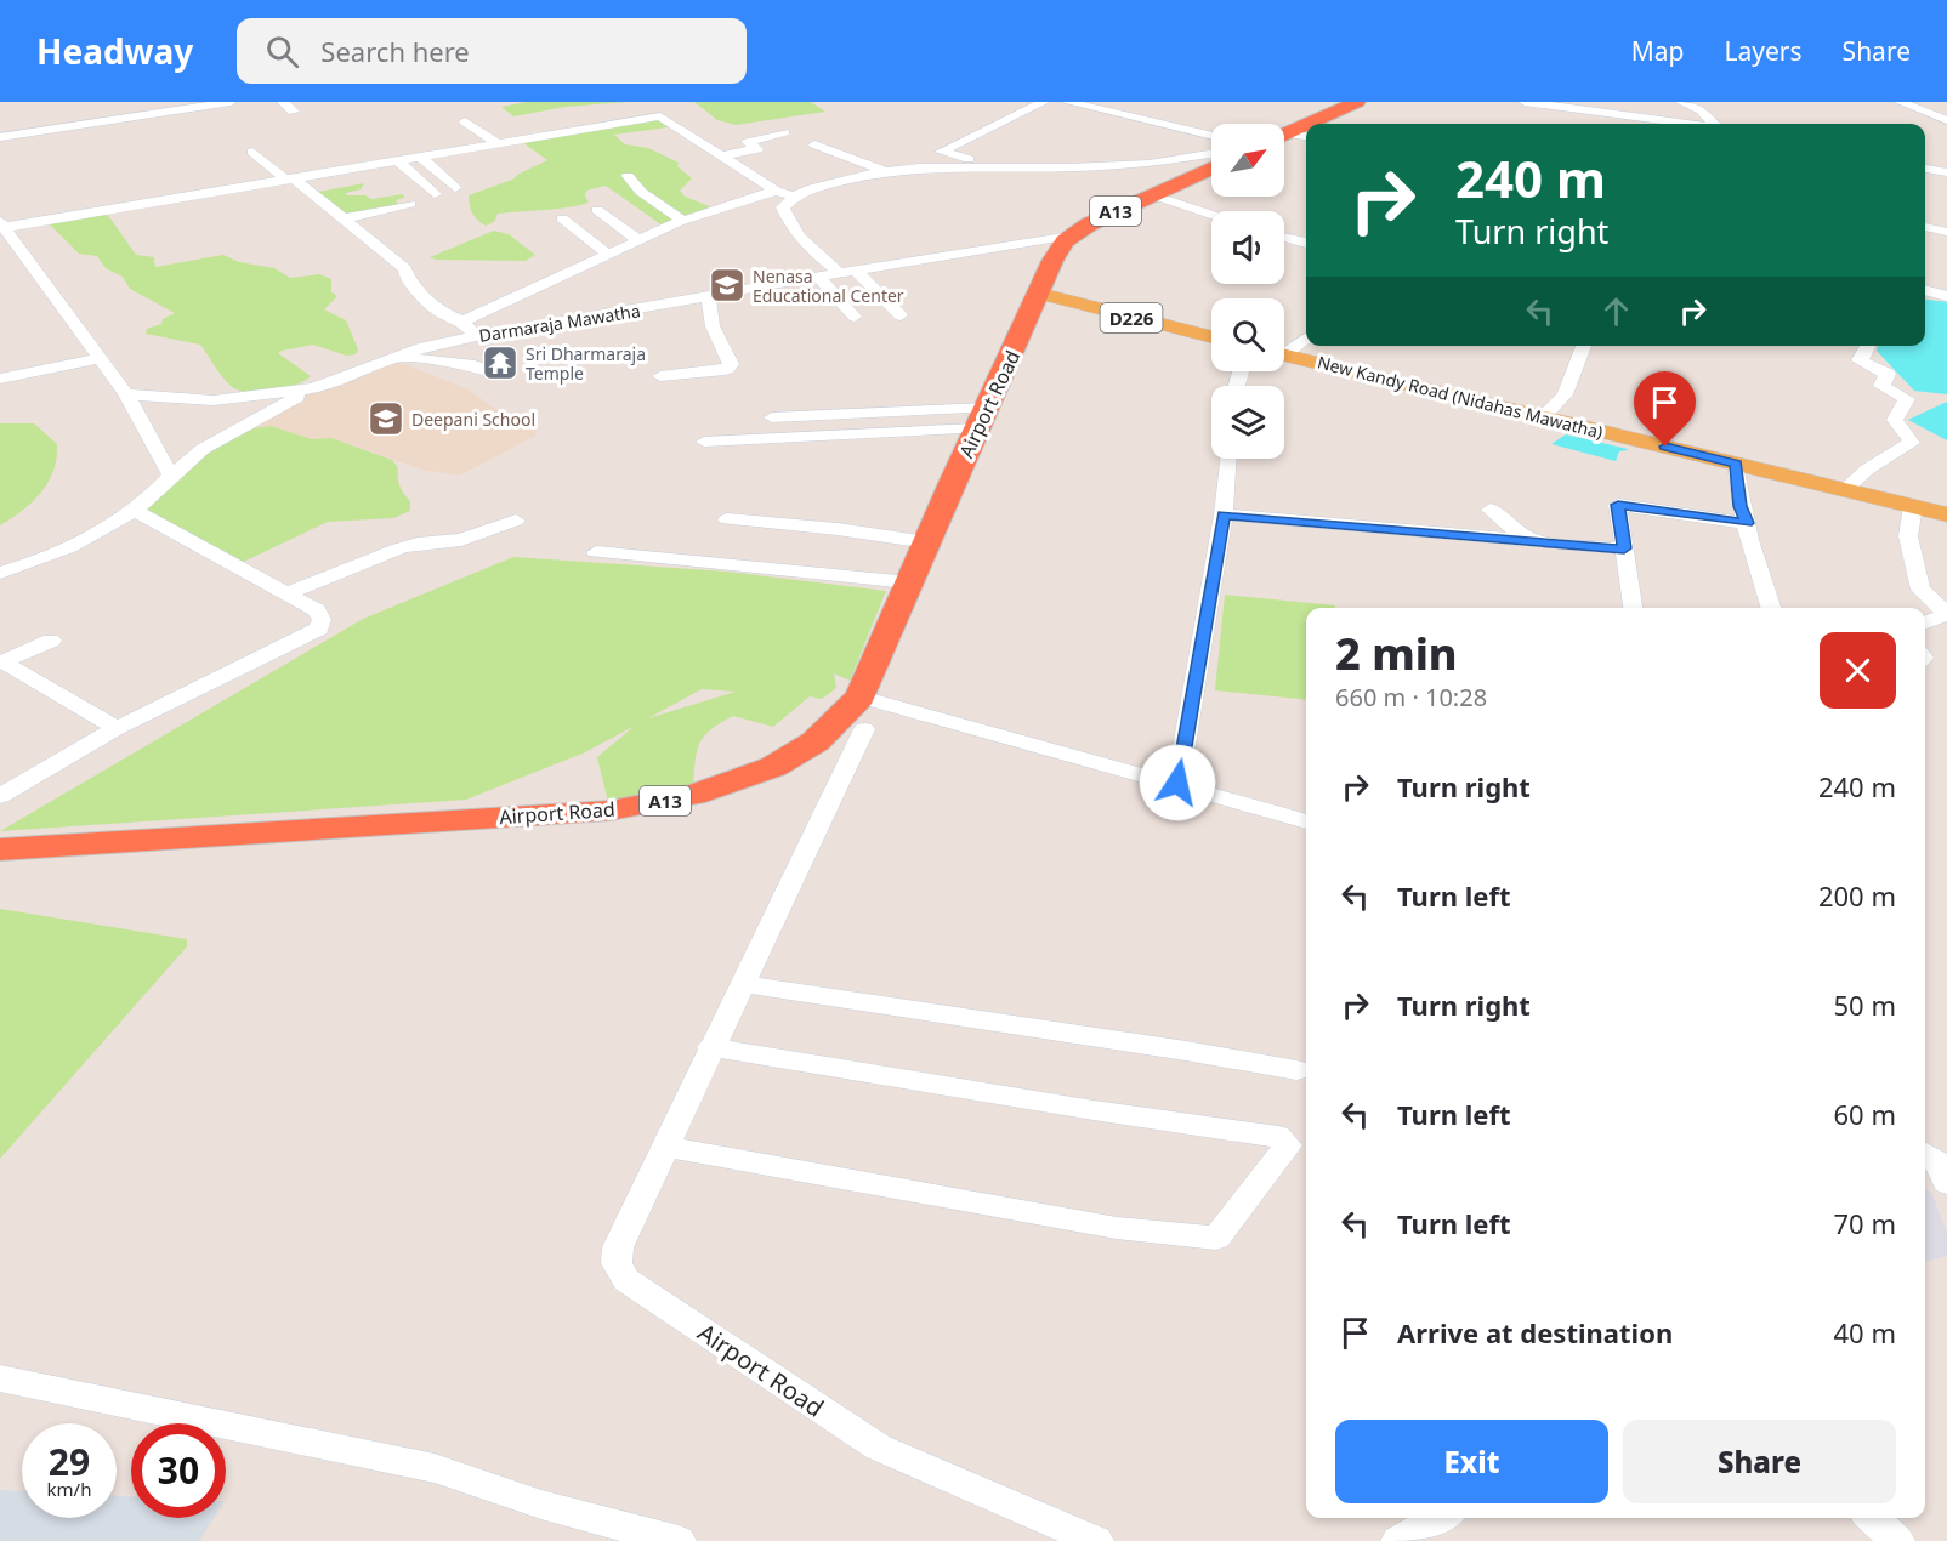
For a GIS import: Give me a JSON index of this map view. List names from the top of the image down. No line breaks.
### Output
{"streets":{"highway":["A13","Airport Road"],"main road":["D226","New Kandy Road (Nidahas Mawatha)"],"street":["Darmaraja Mawatha"]},"crossings":[["A13","D226"],["A13","Darmaraja Mawatha"],["A13","Airport Road"],["D226","Airport Road"]],"places":{"school or university":["Nenasa Educational Center","Deepani School"],"temple":["Sri Dharmaraja Temple"]},"north":"top right","page":{"header":"Headway","search":"Search here","nav":["Map","Layers","Share"],"turn":["240 m","Turn right"],"heading":["2 min","660 m · 10:28"],"list":[{"name":"Turn right","value":"240 m"},{"name":"Turn left","value":"200 m"},{"name":"Turn right","value":"50 m"},{"name":"Turn left","value":"60 m"},{"name":"Turn left","value":"70 m"},{"name":"Arrive at destination","value":"40 m"}],"buttons":["Exit","Share"],"speed":"29 km/h","limit":"30"}}
